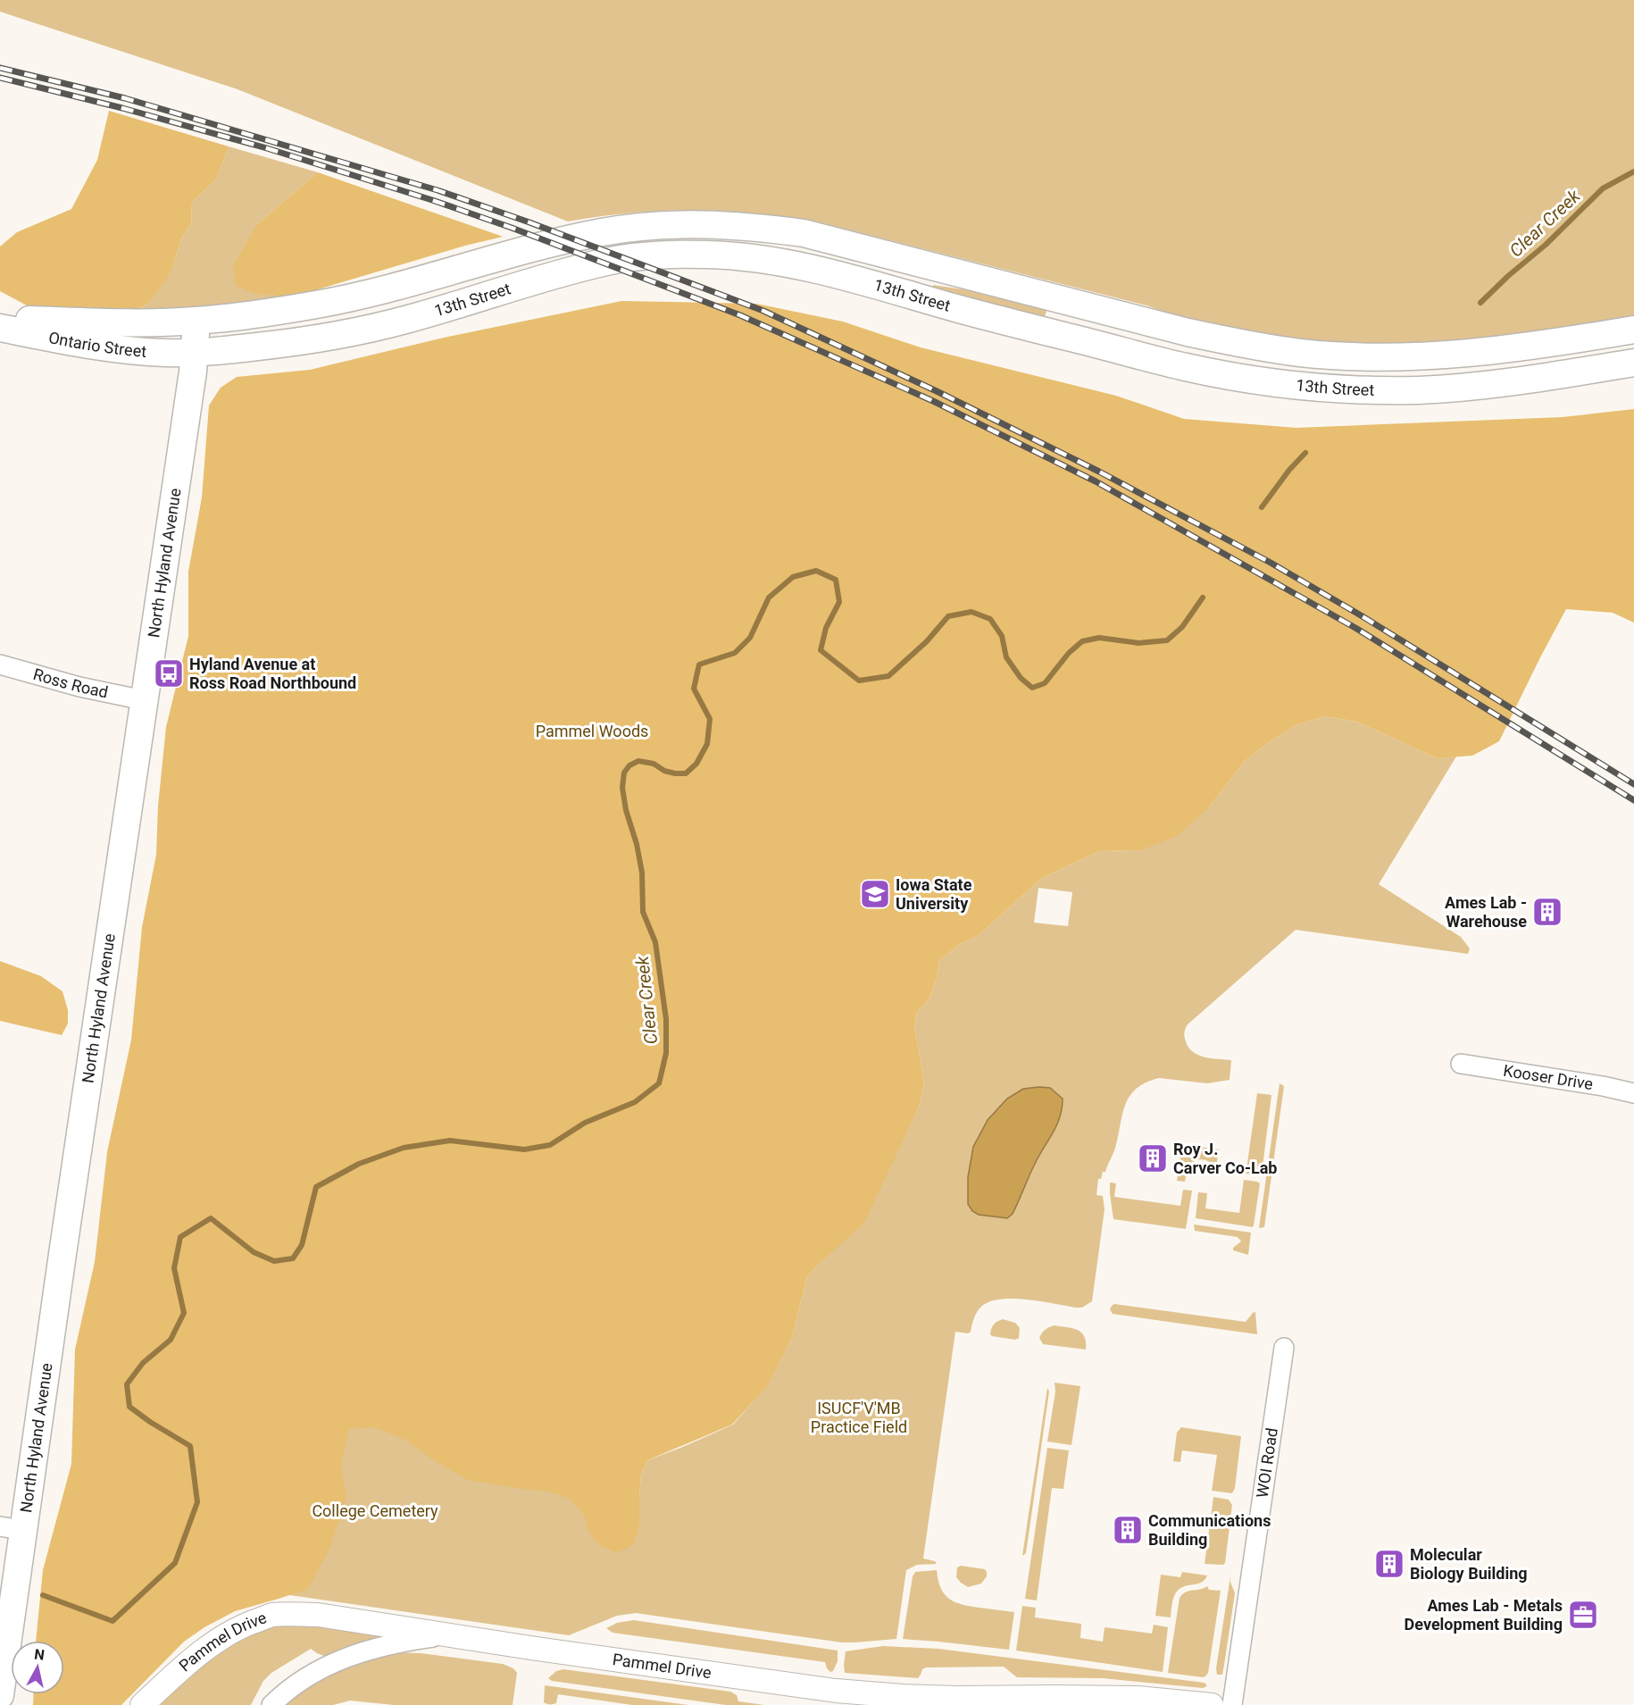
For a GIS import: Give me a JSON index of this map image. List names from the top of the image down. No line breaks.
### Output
{"streets":{"main road":["13th Street","Ontario Street","North Hyland Avenue"],"street":["Ross Road","Kooser Drive","WOI Road","Pammel Drive"]},"crossings":[["13th Street","Ontario Street"],["13th Street","North Hyland Avenue"],["Ontario Street","North Hyland Avenue"],["North Hyland Avenue","Ross Road"]],"water":["Clear Creek"],"parks":["Pammel Woods","ISUCF'V'MB Practice Field","College Cemetery"],"places":{"bus stop":["Hyland Avenue at Ross Road Northbound"],"school or university":["Iowa State University"],"building":["Ames Lab - Warehouse","Roy J. Carver Co-Lab","Communications Building","Molecular Biology Building"],"office":["Ames Lab - Metals Development Building"]},"north":"top"}
